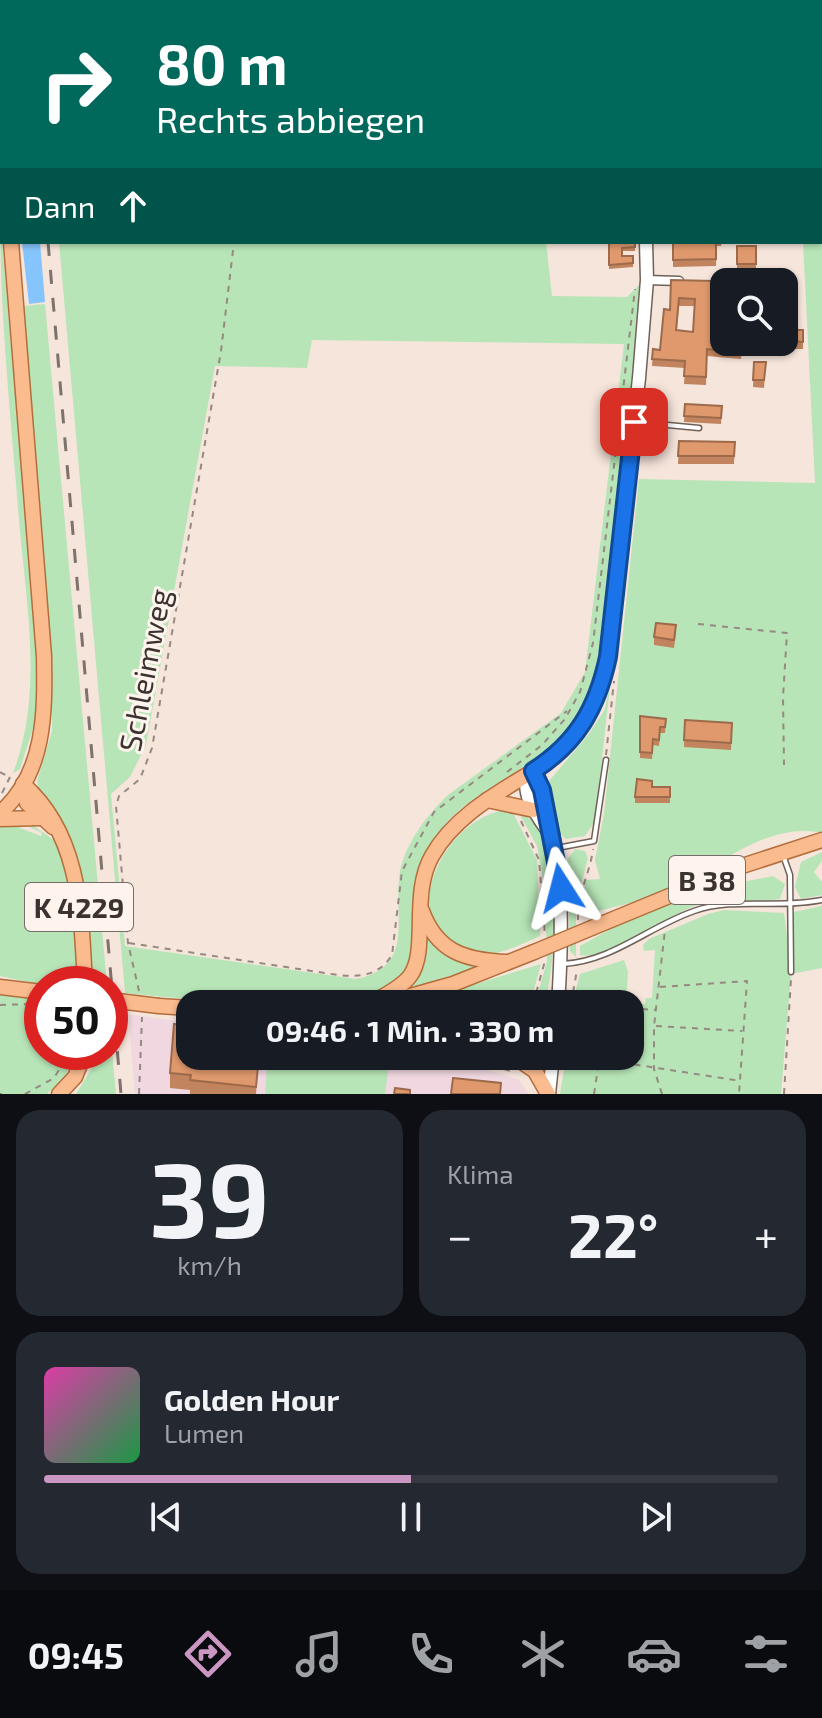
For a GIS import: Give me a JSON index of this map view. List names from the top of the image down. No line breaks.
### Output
{"streets":{"main road":["B 38","K 4229"],"path":["Schleimweg"]},"page":{"turn":["80 m","Rechts abbiegen"],"then":"Dann","limit":"50","trip":"09:46 · 1 Min. · 330 m","tile":[["39","km/h"],"Klima"],"heat":["−","22°","+"],"song":["Golden Hour","Lumen"],"tabs":"09:45"}}
